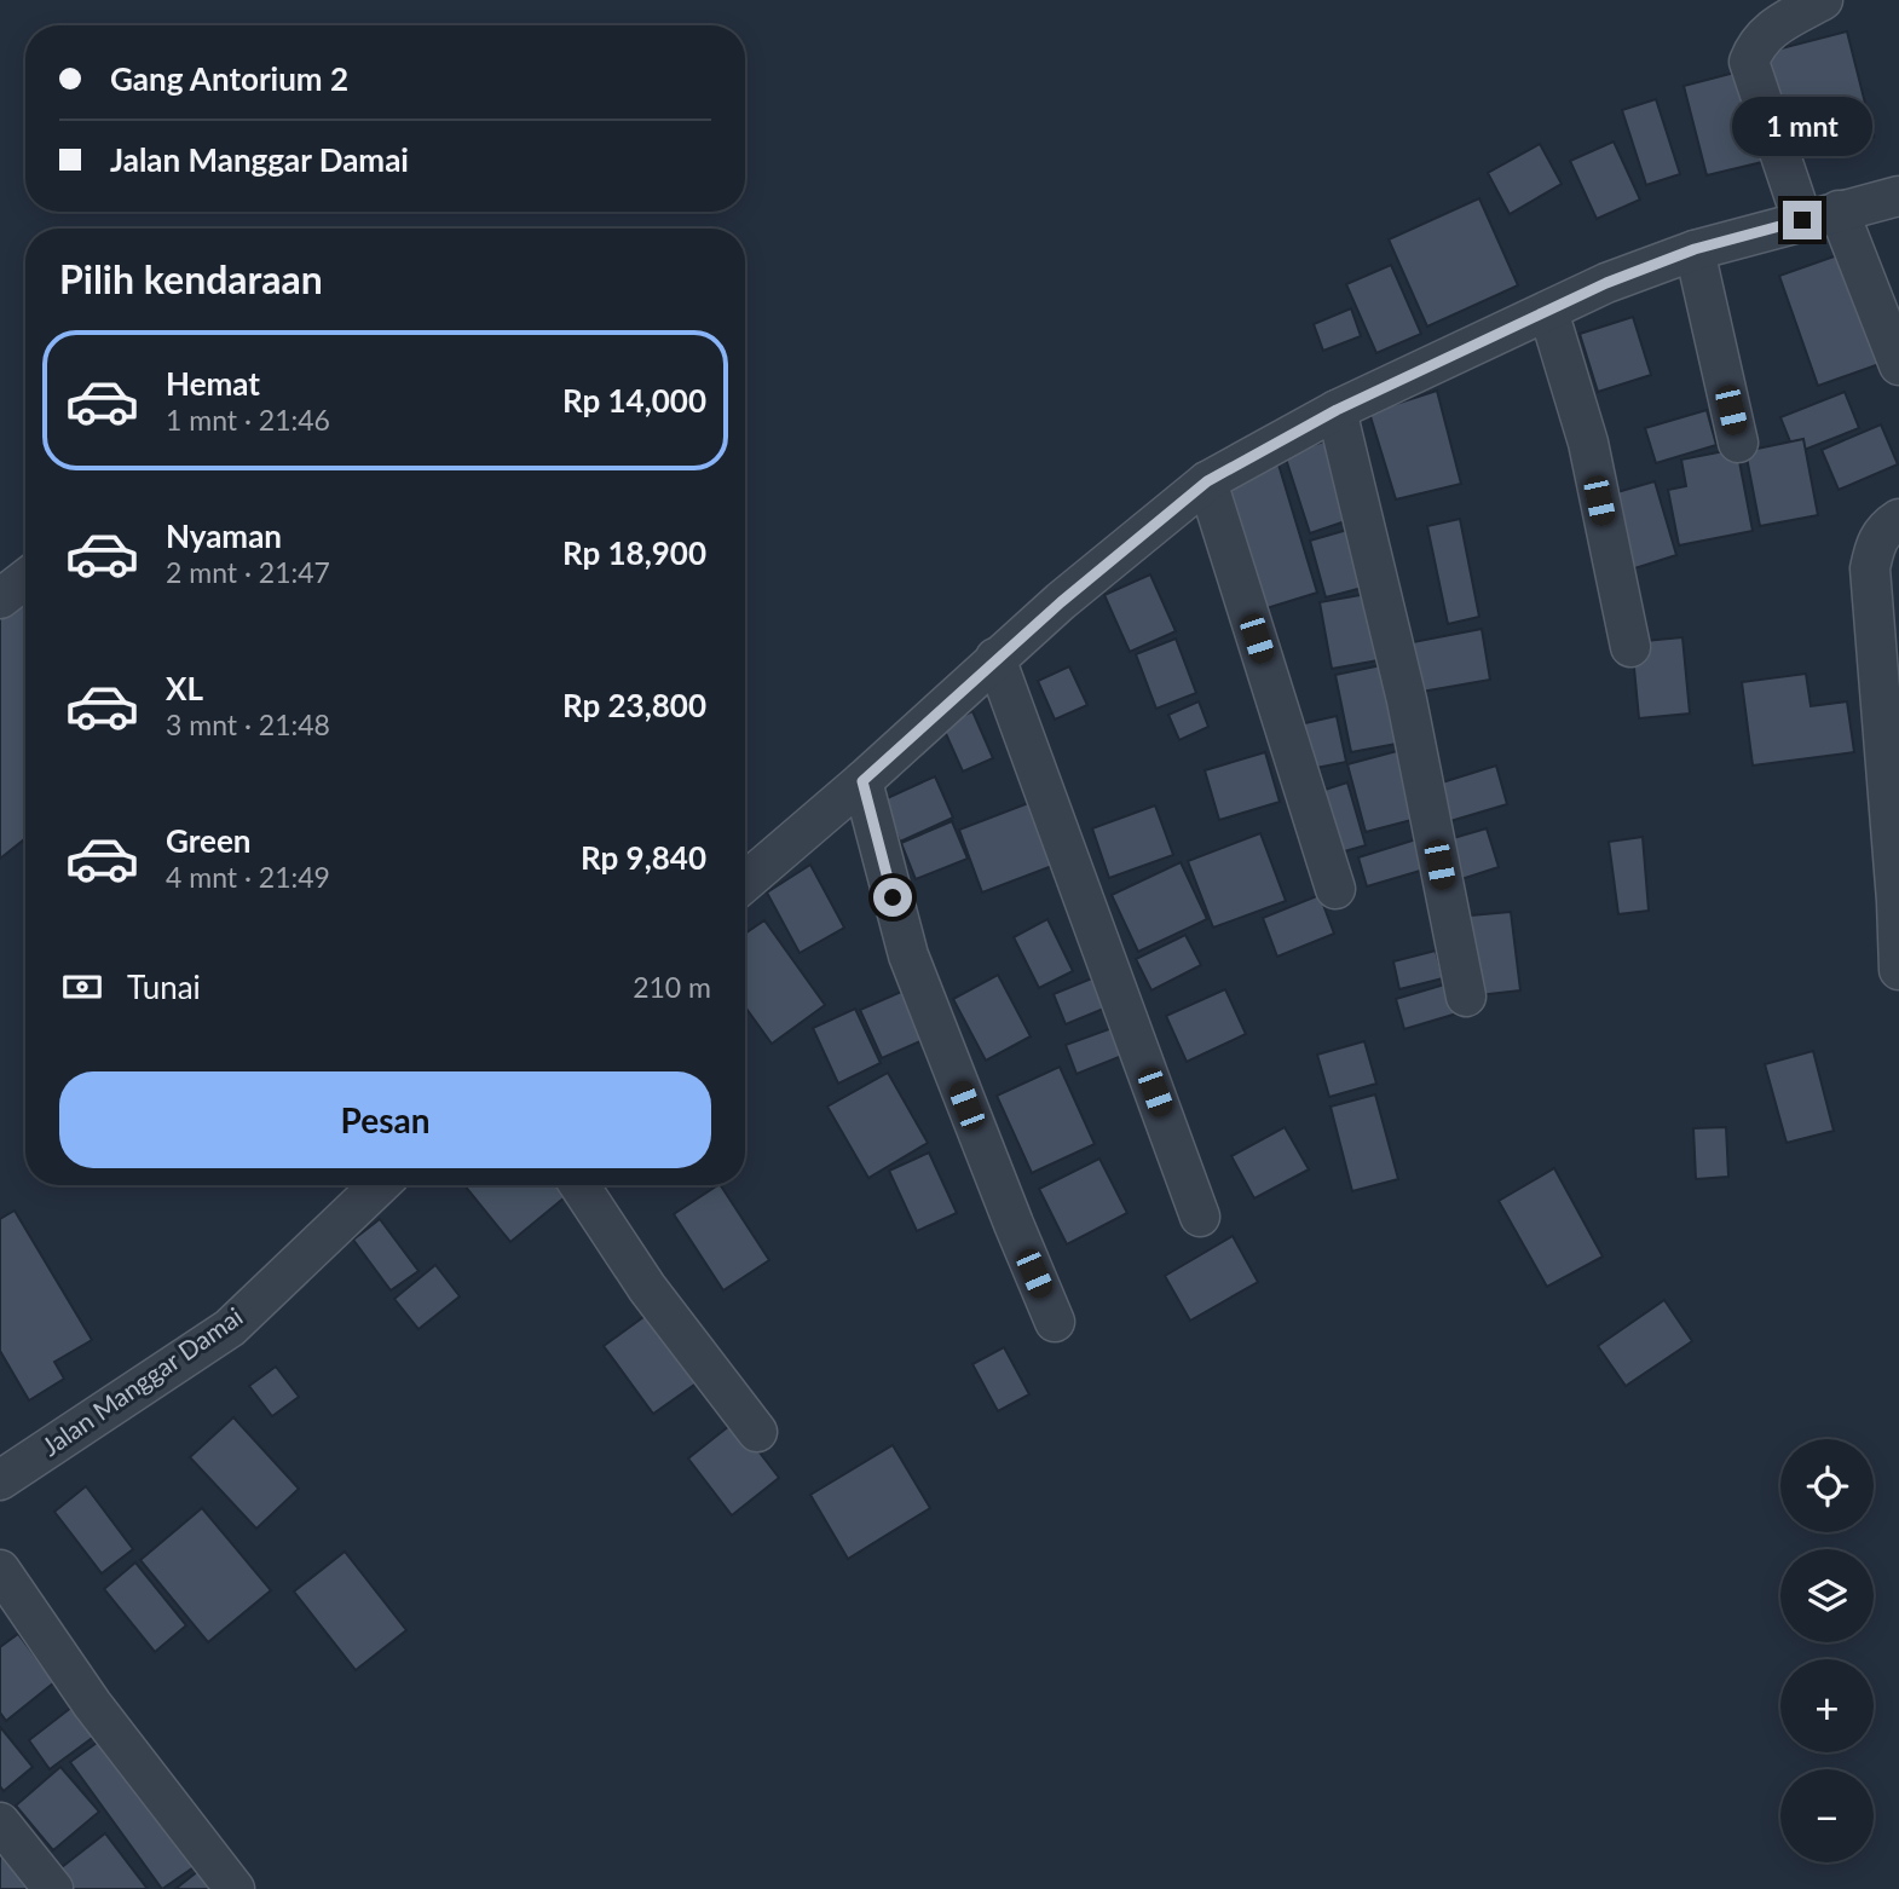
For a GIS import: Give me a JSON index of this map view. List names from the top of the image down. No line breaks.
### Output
{"streets":{"street":["Jalan Manggar Damai"]},"page":{"banner":["Gang Antorium 2","Jalan Manggar Damai"],"bubble":"1 mnt","heading":"Pilih kendaraan","list":[{"name":"Hemat","note":"1 mnt · 21:46","value":"Rp 14,000"},{"name":"Nyaman","note":"2 mnt · 21:47","value":"Rp 18,900"},{"name":"XL","note":"3 mnt · 21:48","value":"Rp 23,800"},{"name":"Green","note":"4 mnt · 21:49","value":"Rp 9,840"}],"pay":["Tunai","210 m"],"buttons":"Pesan","map_buttons":["+","−"]}}
